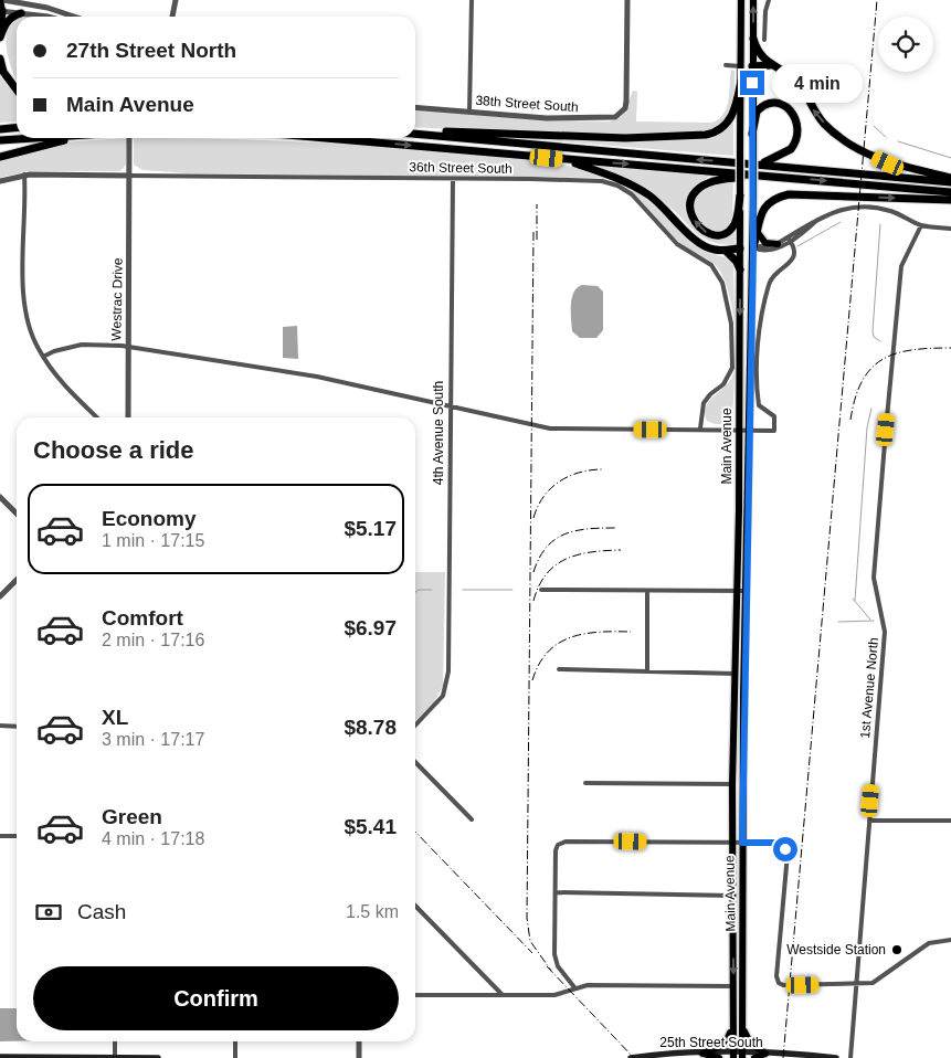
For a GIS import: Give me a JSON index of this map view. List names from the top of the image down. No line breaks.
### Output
{"streets":{"main road":["Main Avenue","25th Street South"],"street":["38th Street South","36th Street South","Westrac Drive","4th Avenue South","1st Avenue North"]},"crossings":[["36th Street South","Westrac Drive"],["36th Street South","4th Avenue South"],["Main Avenue","25th Street South"]],"places":["Westside Station"],"page":{"banner":["27th Street North","Main Avenue"],"bubble":"4 min","heading":"Choose a ride","list":[{"name":"Economy","note":"1 min · 17:15","value":"$5.17"},{"name":"Comfort","note":"2 min · 17:16","value":"$6.97"},{"name":"XL","note":"3 min · 17:17","value":"$8.78"},{"name":"Green","note":"4 min · 17:18","value":"$5.41"}],"pay":["Cash","1.5 km"],"buttons":"Confirm"}}
